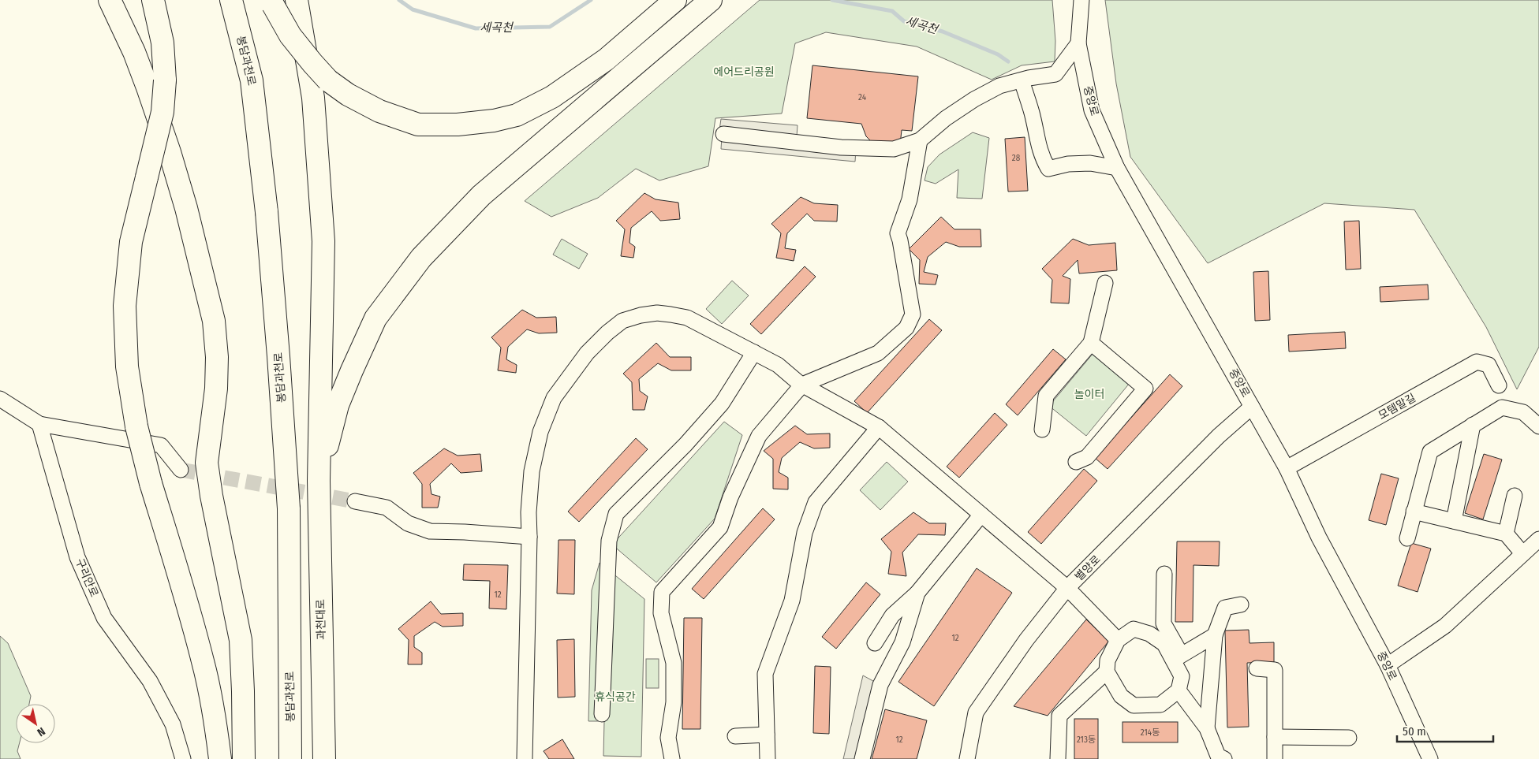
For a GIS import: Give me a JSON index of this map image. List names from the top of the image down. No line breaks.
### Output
{"streets":{"highway":["봉담과천로","과천대로"],"street":["중앙로","모템말길","별양로","구리안로"]},"crossings":[["중앙로","모템말길"],["중앙로","별양로"]],"water":["세곡천"],"parks":["에어드리공원","놀이터","휴식공간"],"house_numbers":["24","28","12","12","214동","12","213동"],"scale_bar":"50 m","north":"bottom right"}
